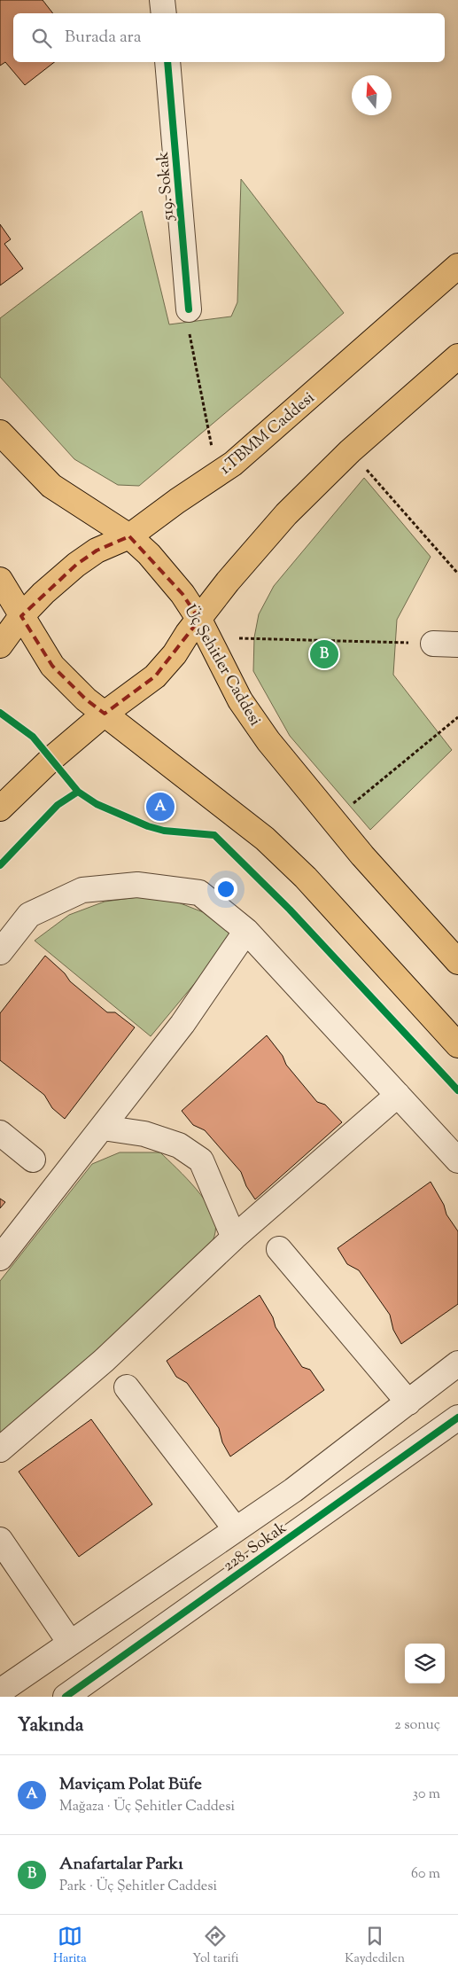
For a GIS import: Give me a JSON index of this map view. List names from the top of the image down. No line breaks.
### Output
{"streets":{"main road":["1.TBMM Caddesi","Üç Şehitler Caddesi"],"street":["519. Sokak","228. Sokak"]},"crossings":[["1.TBMM Caddesi","Üç Şehitler Caddesi"]],"north":"top","page":{"search":"Burada ara","pins":["B","A"],"heading":["Yakında","2 sonuç"],"list":[{"mark":"A","name":"Maviçam Polat Büfe","note":"Mağaza · Üç Şehitler Caddesi","value":"30 m"},{"mark":"B","name":"Anafartalar Parkı","note":"Park · Üç Şehitler Caddesi","value":"60 m"}],"nav":["Harita","Yol tarifi","Kaydedilen"]}}
